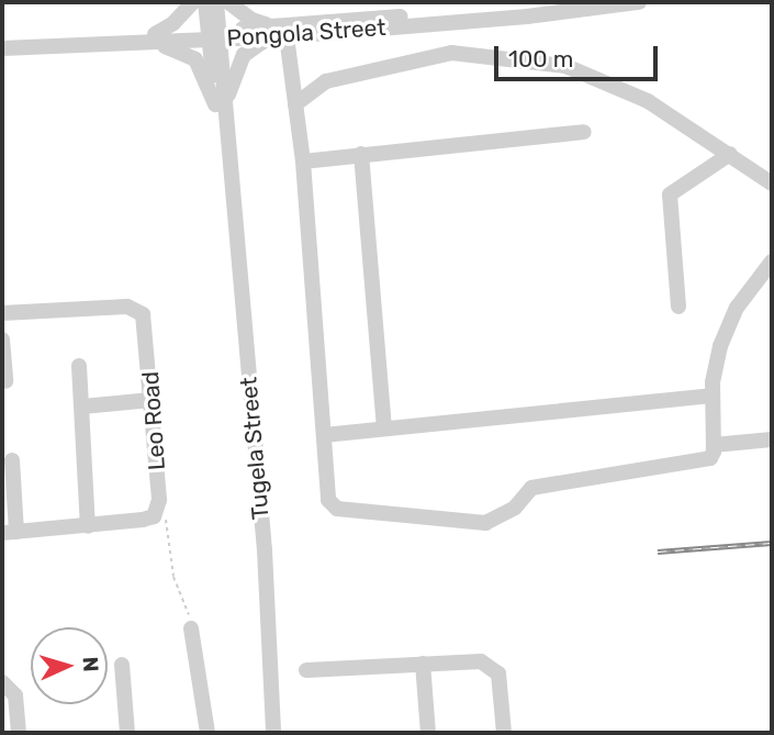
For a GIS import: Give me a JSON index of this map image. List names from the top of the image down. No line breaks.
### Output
{"streets":{"street":["Pongola Street","Leo Road","Tugela Street"]},"crossings":[["Pongola Street","Tugela Street"]],"scale_bar":"100 m","north":"right"}
